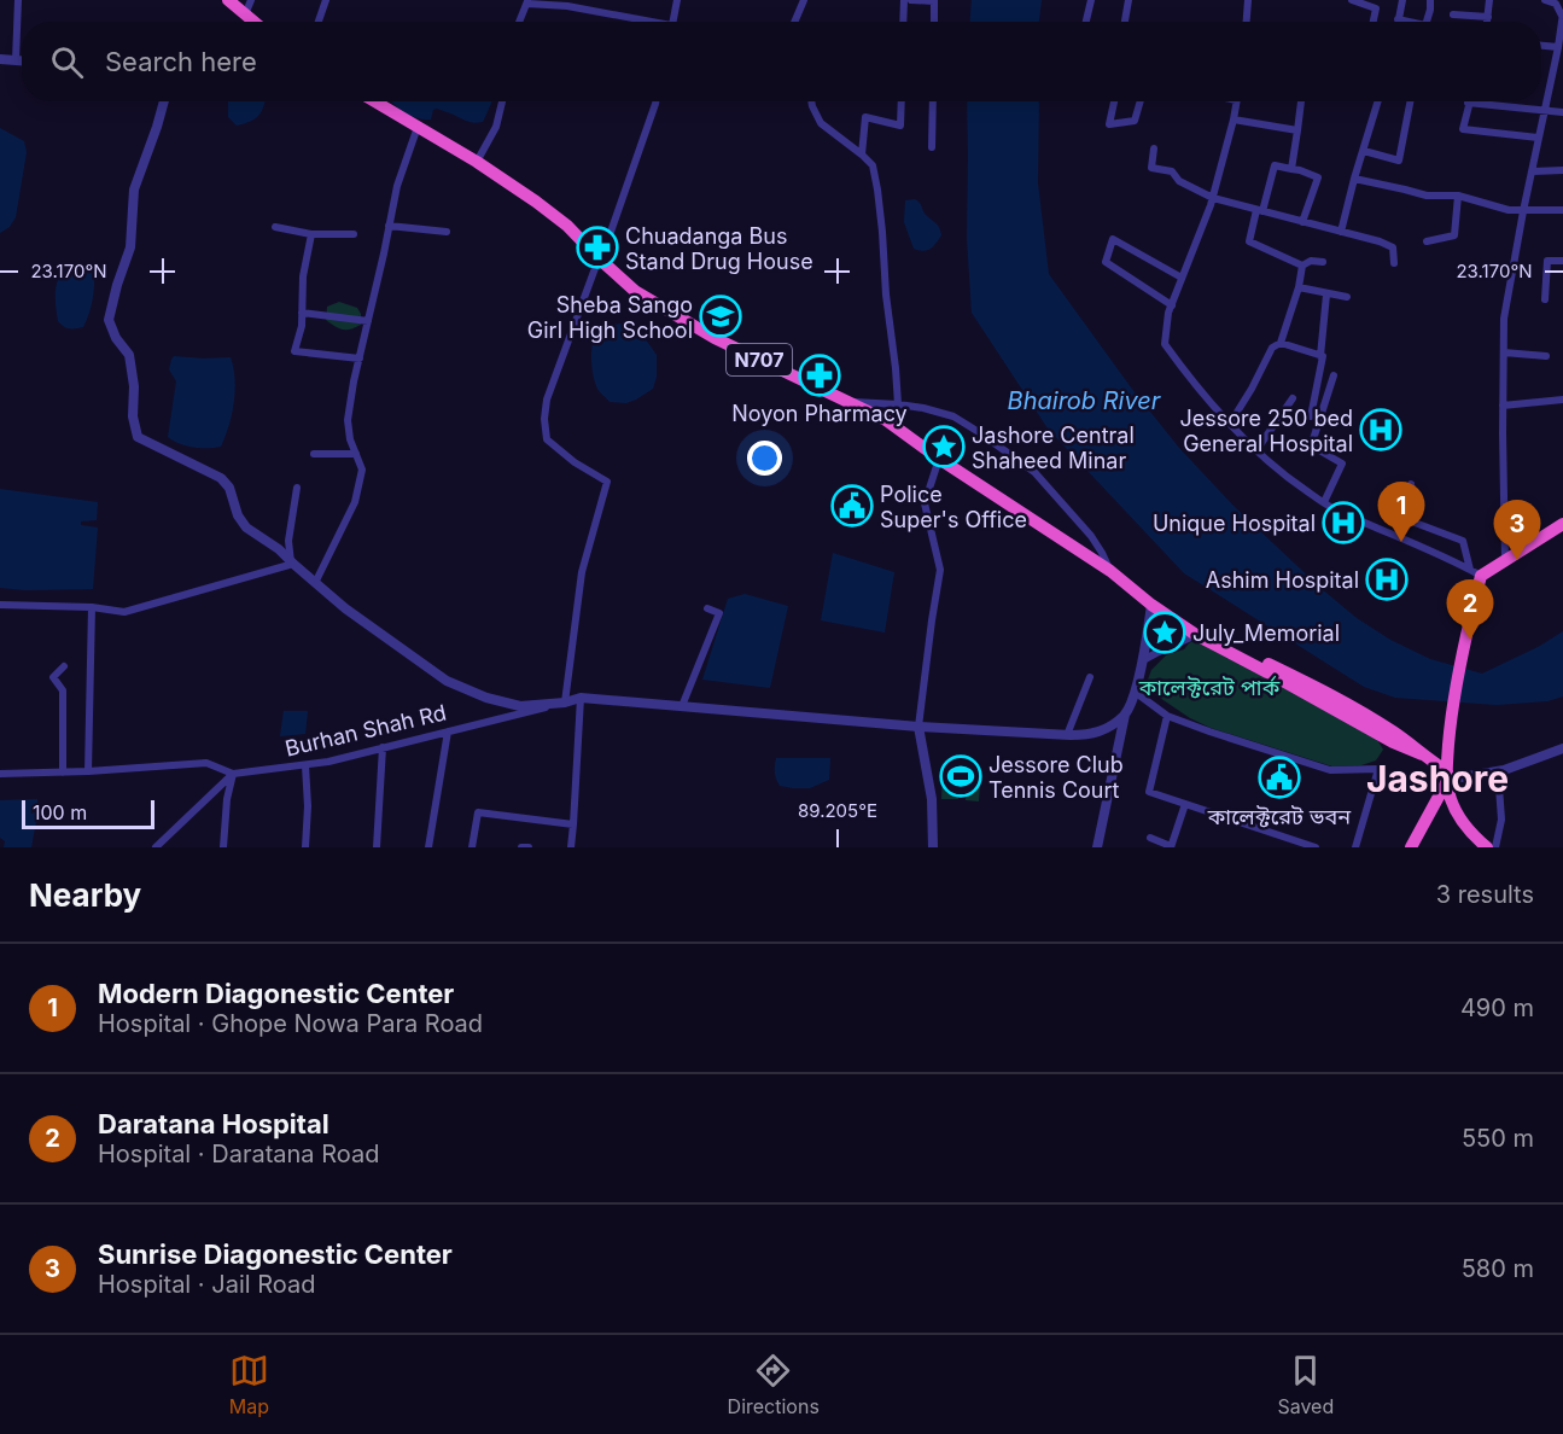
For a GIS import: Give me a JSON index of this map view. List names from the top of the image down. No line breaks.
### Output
{"streets":{"highway":["N707"],"street":["Burhan Shah Rd"]},"districts":["Jashore"],"water":["Bhairob River"],"parks":["কালেক্টরেট পার্ক"],"places":{"pharmacy":["Chuadanga Bus Stand Drug House","Noyon Pharmacy"],"school or university":["Sheba Sango Girl High School"],"hospital":["Jessore 250 bed General Hospital","Unique Hospital","Ashim Hospital"],"place":["Jashore Central Shaheed Minar","July_Memorial"],"public building":["Police Super's Office","কালেক্টরেট ভবন"],"sports":["Jessore Club Tennis Court"]},"scale_bar":"100 m","page":{"search":"Search here","pins":["1","3","2"],"scale":"100 m","heading":["Nearby","3 results"],"list":[{"mark":"1","name":"Modern Diagonestic Center","note":"Hospital · Ghope Nowa Para Road","value":"490 m"},{"mark":"2","name":"Daratana Hospital","note":"Hospital · Daratana Road","value":"550 m"},{"mark":"3","name":"Sunrise Diagonestic Center","note":"Hospital · Jail Road","value":"580 m"}],"nav":["Map","Directions","Saved"]},"coordinates":["23.170°N","89.205°E"]}
